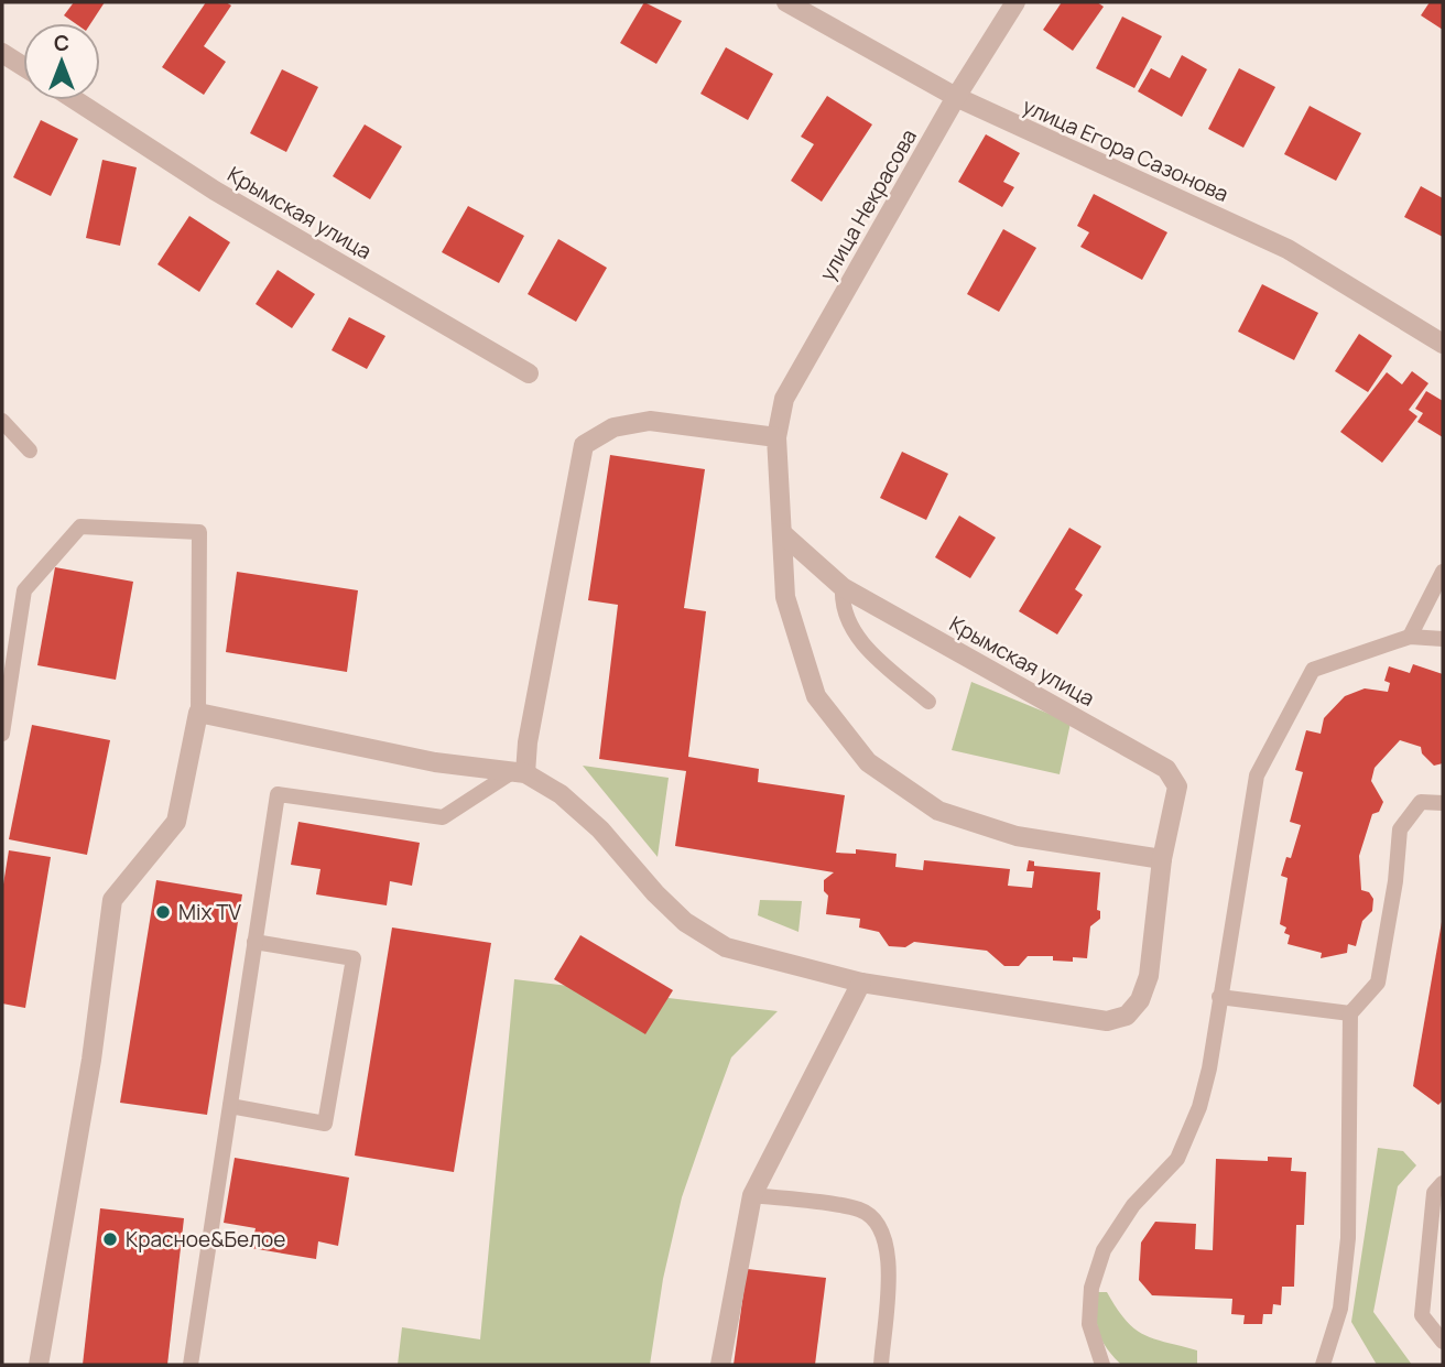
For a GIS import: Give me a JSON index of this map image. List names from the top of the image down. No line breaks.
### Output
{"streets":{"street":["улица Егора Сазонова","улица Некрасова","Крымская улица"]},"crossings":[["улица Егора Сазонова","улица Некрасова"],["улица Некрасова","Крымская улица"]],"places":["Mix TV","Красное&Белое"],"north":"top"}
